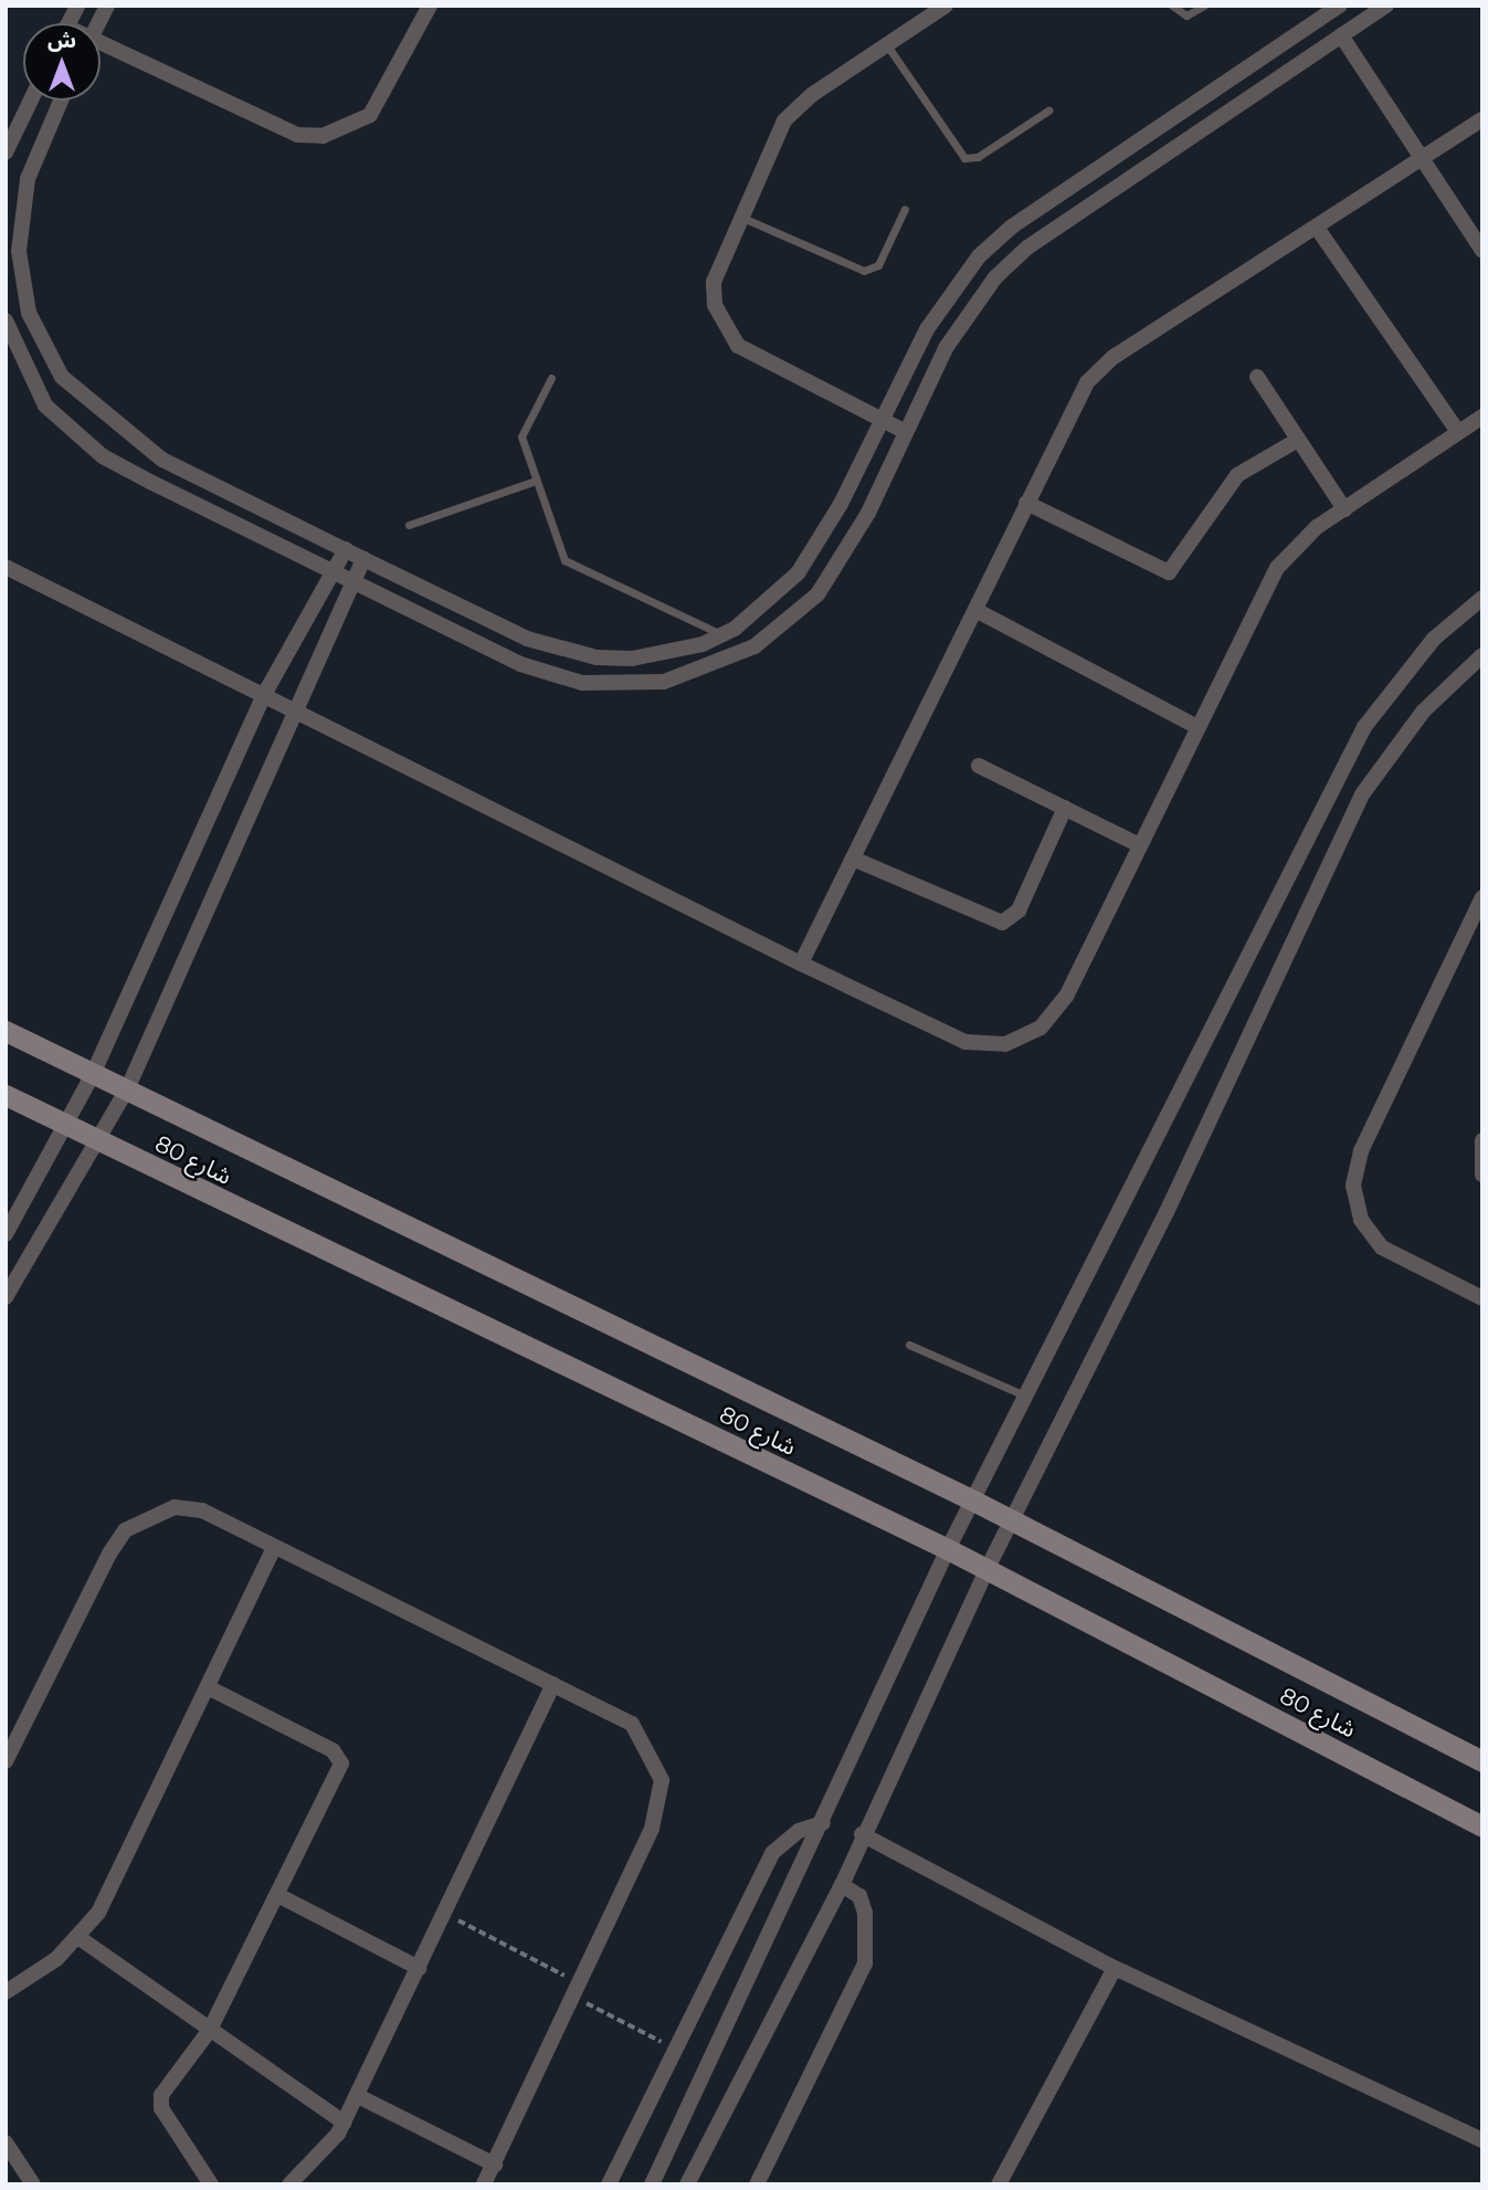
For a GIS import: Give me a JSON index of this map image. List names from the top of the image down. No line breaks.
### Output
{"streets":{"street":["شارع 80"]},"north":"top"}
